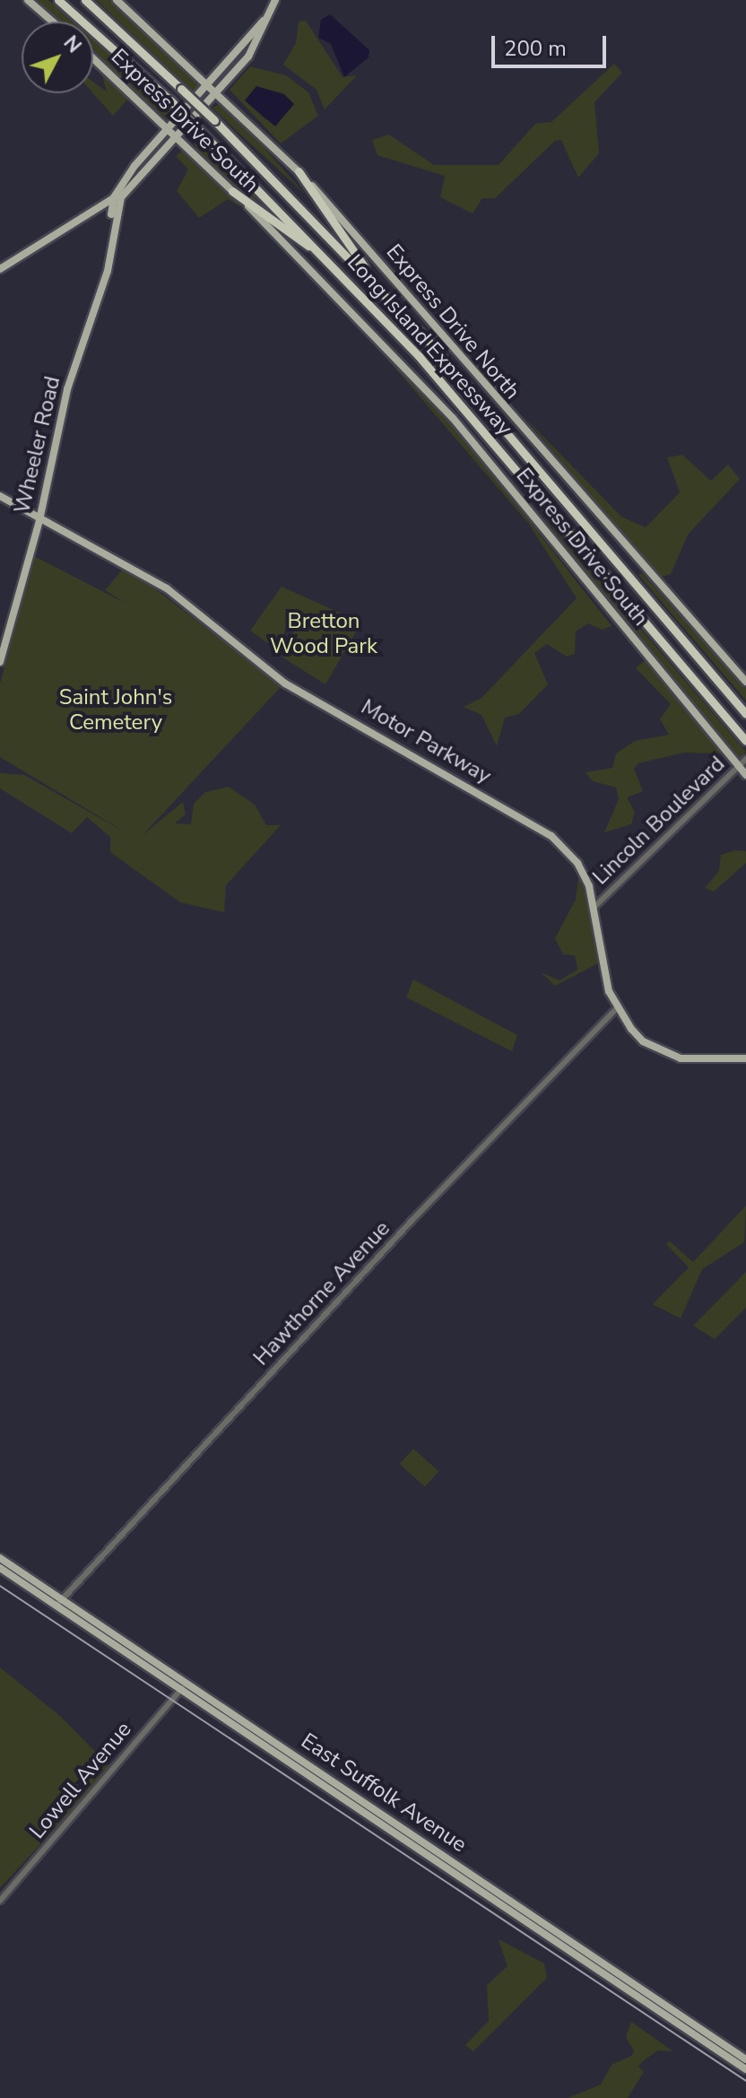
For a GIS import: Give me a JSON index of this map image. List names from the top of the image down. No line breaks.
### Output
{"streets":{"highway":["Long Island Expressway"],"main road":["Express Drive South","Express Drive North","Wheeler Road","Motor Parkway","East Suffolk Avenue"],"street":["Lincoln Boulevard","Hawthorne Avenue","Lowell Avenue"]},"crossings":[["Express Drive South","Wheeler Road"],["Express Drive South","Lincoln Boulevard"],["Express Drive North","Wheeler Road"],["Wheeler Road","Motor Parkway"],["Motor Parkway","Lincoln Boulevard"],["Motor Parkway","Hawthorne Avenue"],["Hawthorne Avenue","East Suffolk Avenue"],["Lowell Avenue","East Suffolk Avenue"]],"parks":["Bretton Wood Park","Saint John's Cemetery"],"scale_bar":"200 m","north":"top right"}
